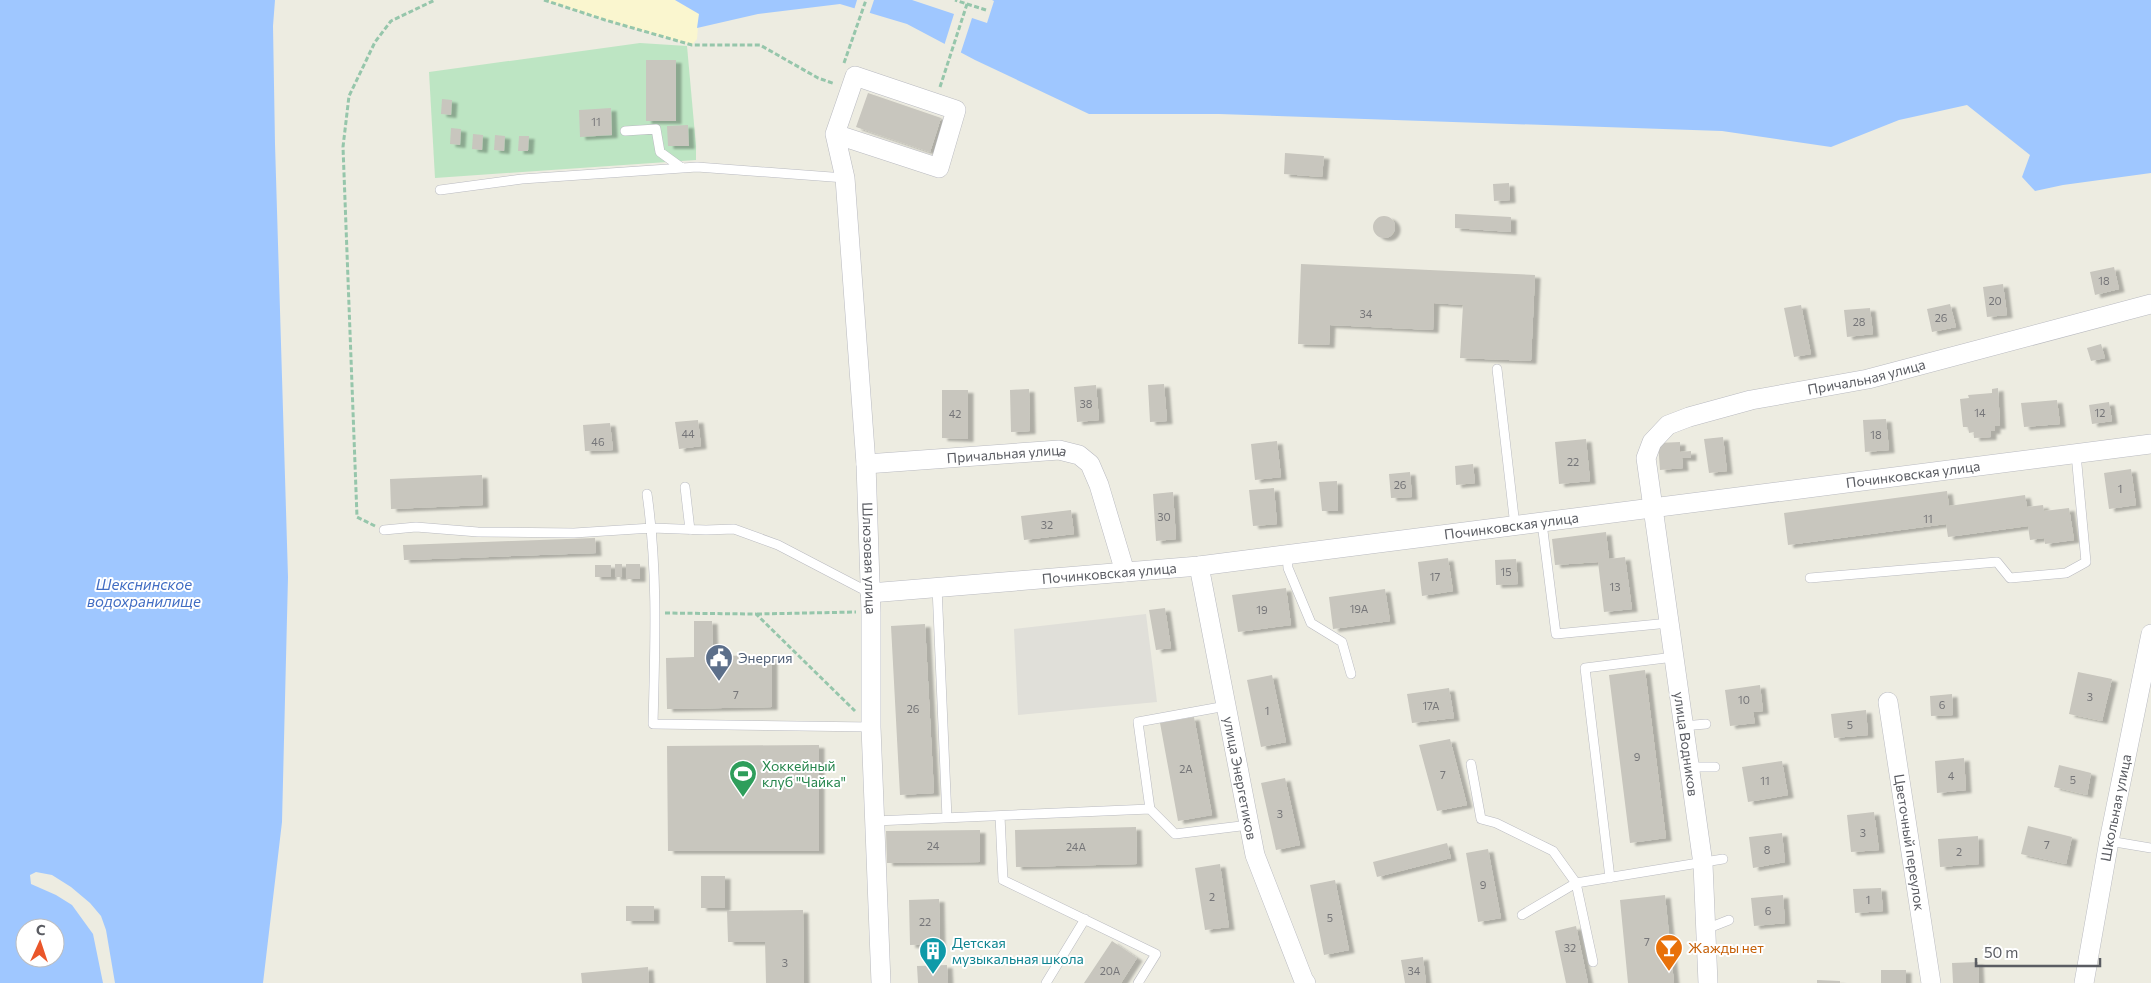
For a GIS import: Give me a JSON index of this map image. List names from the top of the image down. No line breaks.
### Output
{"streets":{"street":["Причальная улица","Починковская улица","Шлюзовая улица","улица Водников","улица Энергетиков","Школьная улица","Цветочный переулок"]},"crossings":[["Причальная улица","Починковская улица"],["Причальная улица","Шлюзовая улица"],["Причальная улица","улица Водников"],["Починковская улица","Шлюзовая улица"],["Починковская улица","улица Водников"],["Починковская улица","улица Энергетиков"]],"water":["Шекснинское водохранилище"],"places":{"public building":["Энергия"],"sports":["Хоккейный клуб \"Чайка\""],"bar":["Жажды нет"],"building":["Детская музыкальная школа"]},"house_numbers":["11","18","20","34","26","28","38","14","12","42","44","18","46","22","26","1","30","11","32","15","17","13","19А","19","7","3","10","6","17А","26","1","5","9","2А","7","4","5","11","3","3","7","24","24А","8","2","9","2","1","6","5","22","7","32","3","20А","34"],"scale_bar":"50 m","north":"top"}
